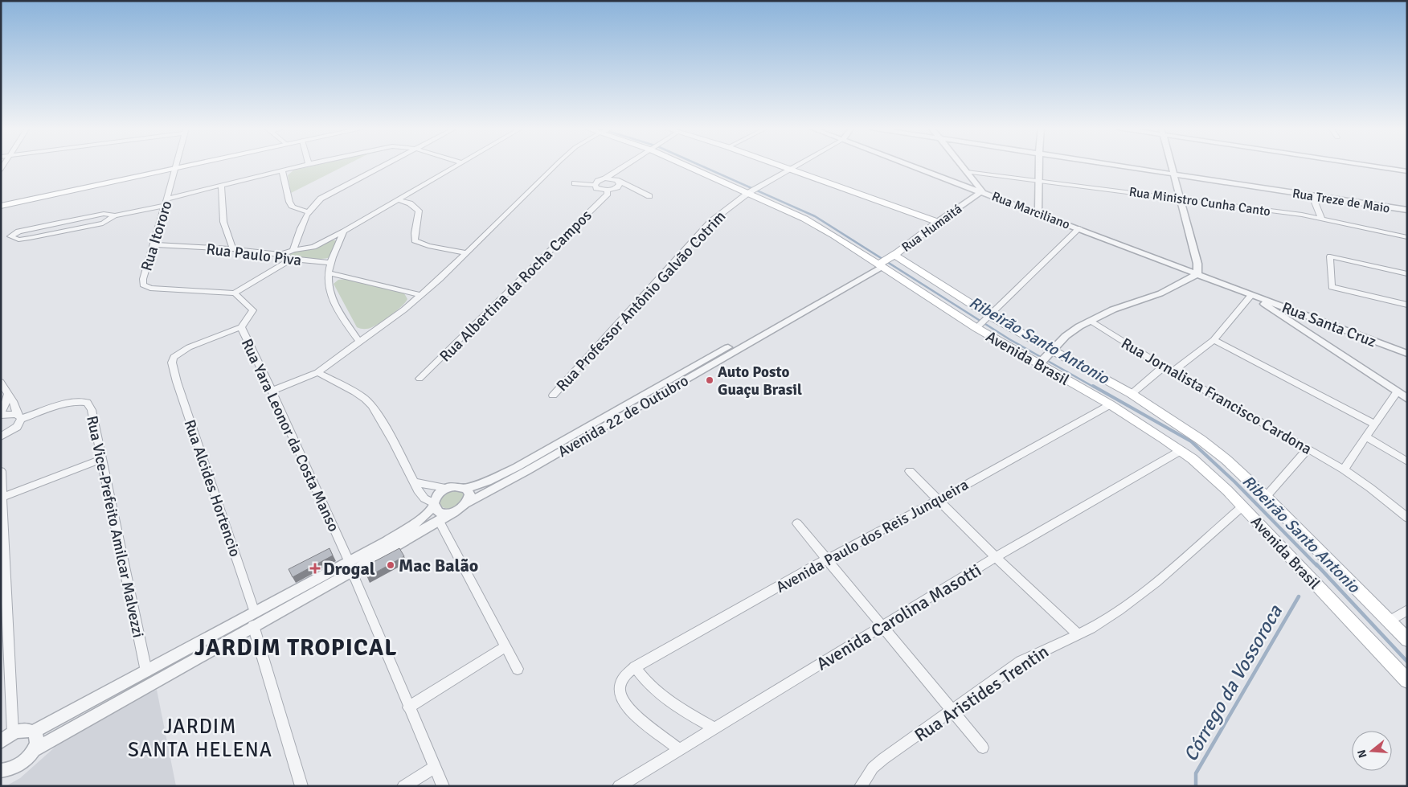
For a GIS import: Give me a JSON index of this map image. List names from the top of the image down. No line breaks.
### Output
{"streets":{"main road":["Rua Humaitá","Avenida Brasil"],"street":["Rua Treze de Maio","Rua Ministro Cunha Canto","Rua Marciliano","Rua Itororo","Rua Paulo Piva","Rua Albertina da Rocha Campos","Rua Professor Antônio Galvão Cotrim","Rua Santa Cruz","Rua Jornalista Francisco Cardona","Avenida 22 de Outubro","Rua Yara Leonor da Costa Manso","Rua Alcides Hortencio","Rua Vice-Prefeito Amilcar Malvezzi","Avenida Paulo dos Reis Junqueira","Avenida Carolina Masotti","Rua Aristides Trentin"]},"crossings":[["Rua Marciliano","Rua Humaitá"],["Rua Marciliano","Rua Santa Cruz"],["Rua Humaitá","Avenida Brasil"],["Rua Humaitá","Avenida 22 de Outubro"],["Rua Itororo","Rua Paulo Piva"],["Rua Itororo","Rua Yara Leonor da Costa Manso"],["Rua Professor Antônio Galvão Cotrim","Avenida Brasil"],["Avenida Brasil","Avenida 22 de Outubro"],["Avenida Brasil","Avenida Paulo dos Reis Junqueira"],["Avenida Brasil","Avenida Carolina Masotti"],["Avenida Brasil","Rua Aristides Trentin"],["Rua Yara Leonor da Costa Manso","Rua Alcides Hortencio"],["Avenida Paulo dos Reis Junqueira","Avenida Carolina Masotti"]],"districts":["JARDIM TROPICAL","JARDIM SANTA HELENA"],"water":["Ribeirão Santo Antonio","Córrego da Vossoroca"],"places":{"other":["Auto Posto Guaçu Brasil","Mac Balão"],"health":["Drogal"]},"north":"left"}
